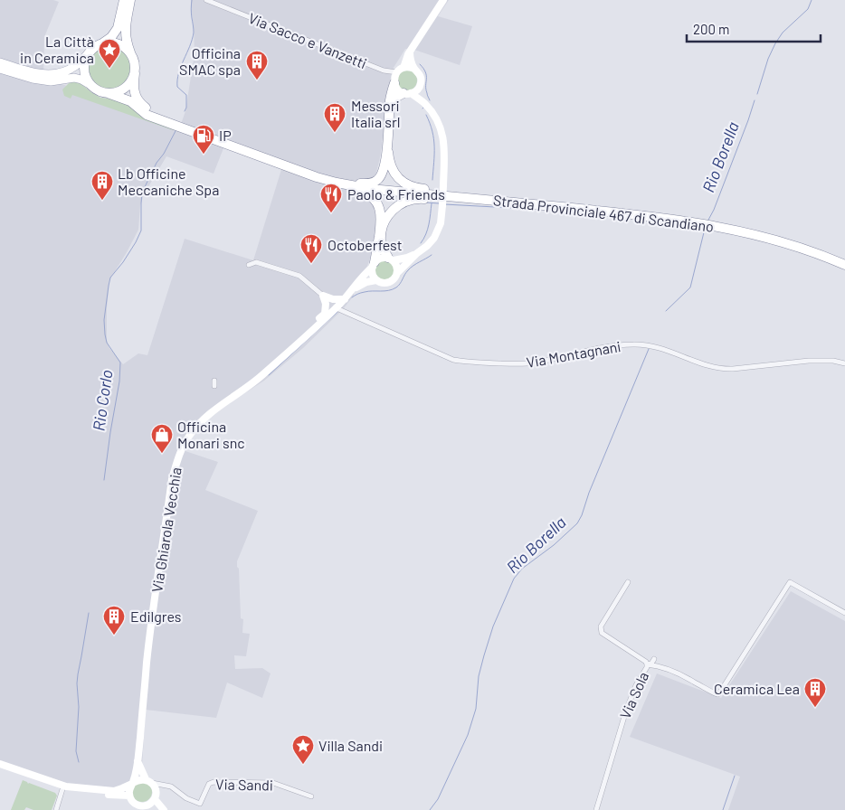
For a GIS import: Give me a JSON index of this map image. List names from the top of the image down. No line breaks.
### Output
{"streets":{"highway":["Strada Provinciale 467 di Scandiano"],"street":["Via Sacco e Vanzetti","Via Montagnani","Via Ghiarola Vecchia","Via Sola","Via Sandi"]},"crossings":[["Via Sacco e Vanzetti","Via Ghiarola Vecchia"],["Via Montagnani","Via Ghiarola Vecchia"],["Via Ghiarola Vecchia","Via Sandi"]],"water":["Rio Borella","Rio Corlo"],"places":{"place":["La Città in Ceramica","Villa Sandi"],"building":["Officina SMAC spa","Messori Italia srl","Lb Officine Meccaniche Spa","Edilgres","Ceramica Lea"],"fuel station":["IP"],"restaurant":["Paolo & Friends","Octoberfest"],"shop":["Officina Monari snc"]},"scale_bar":"200 m"}
